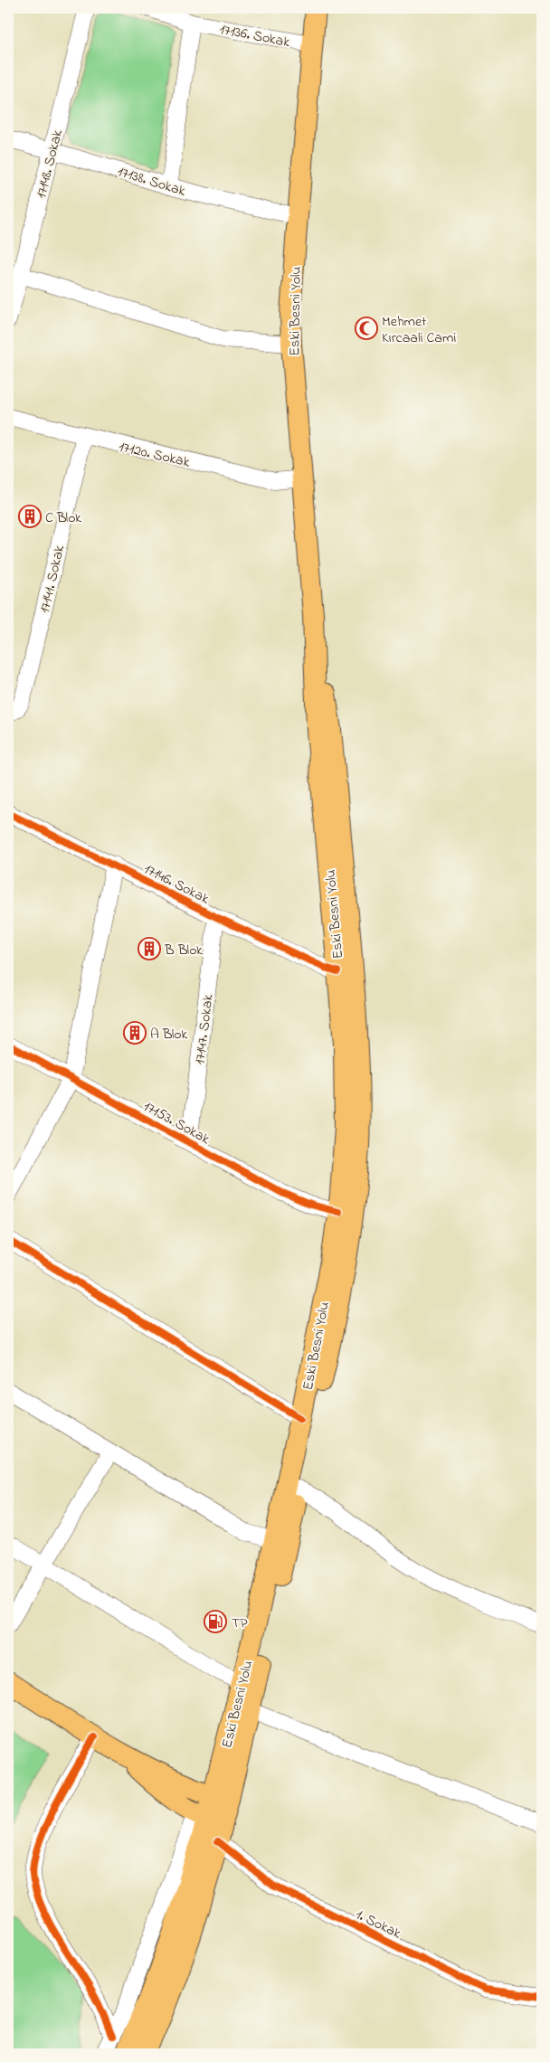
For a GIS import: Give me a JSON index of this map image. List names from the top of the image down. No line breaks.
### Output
{"streets":{"main road":["Eski Besni Yolu"],"street":["17136. Sokak","17148. Sokak","17138. Sokak","17120. Sokak","17141. Sokak","17146. Sokak","17147. Sokak","17153. Sokak","1. Sokak"]},"crossings":[["17136. Sokak","Eski Besni Yolu"],["17148. Sokak","17138. Sokak"],["17138. Sokak","Eski Besni Yolu"],["Eski Besni Yolu","17120. Sokak"],["Eski Besni Yolu","17146. Sokak"],["Eski Besni Yolu","17153. Sokak"],["Eski Besni Yolu","1. Sokak"],["17120. Sokak","17141. Sokak"],["17146. Sokak","17147. Sokak"],["17147. Sokak","17153. Sokak"]],"places":{"mosque":["Mehmet Kırcaali Cami"],"building":["C Blok","B Blok","A Blok"],"fuel station":["TP"]}}
